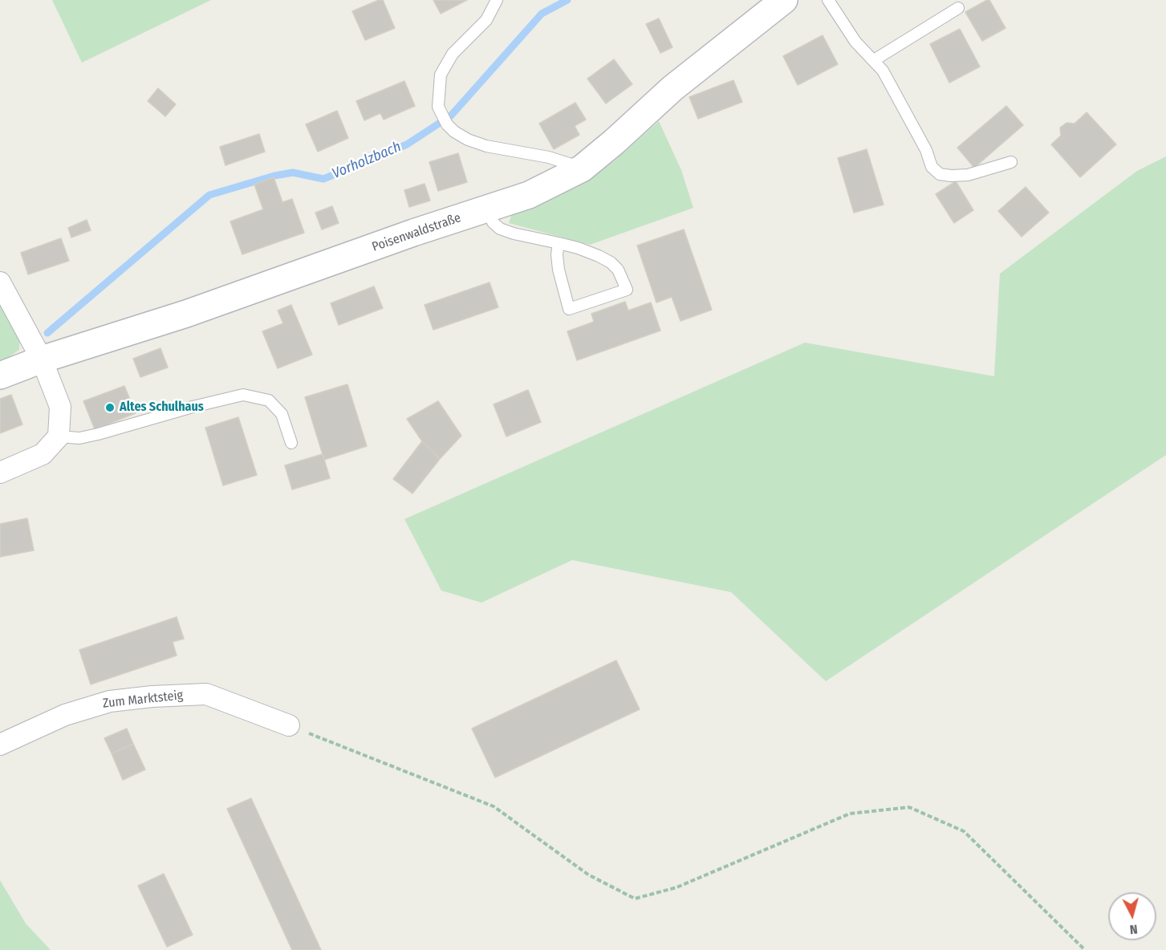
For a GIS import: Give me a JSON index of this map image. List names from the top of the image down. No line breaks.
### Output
{"streets":{"street":["Poisenwaldstraße","Zum Marktsteig"]},"water":["Vorholzbach"],"places":["Altes Schulhaus"],"north":"bottom"}
